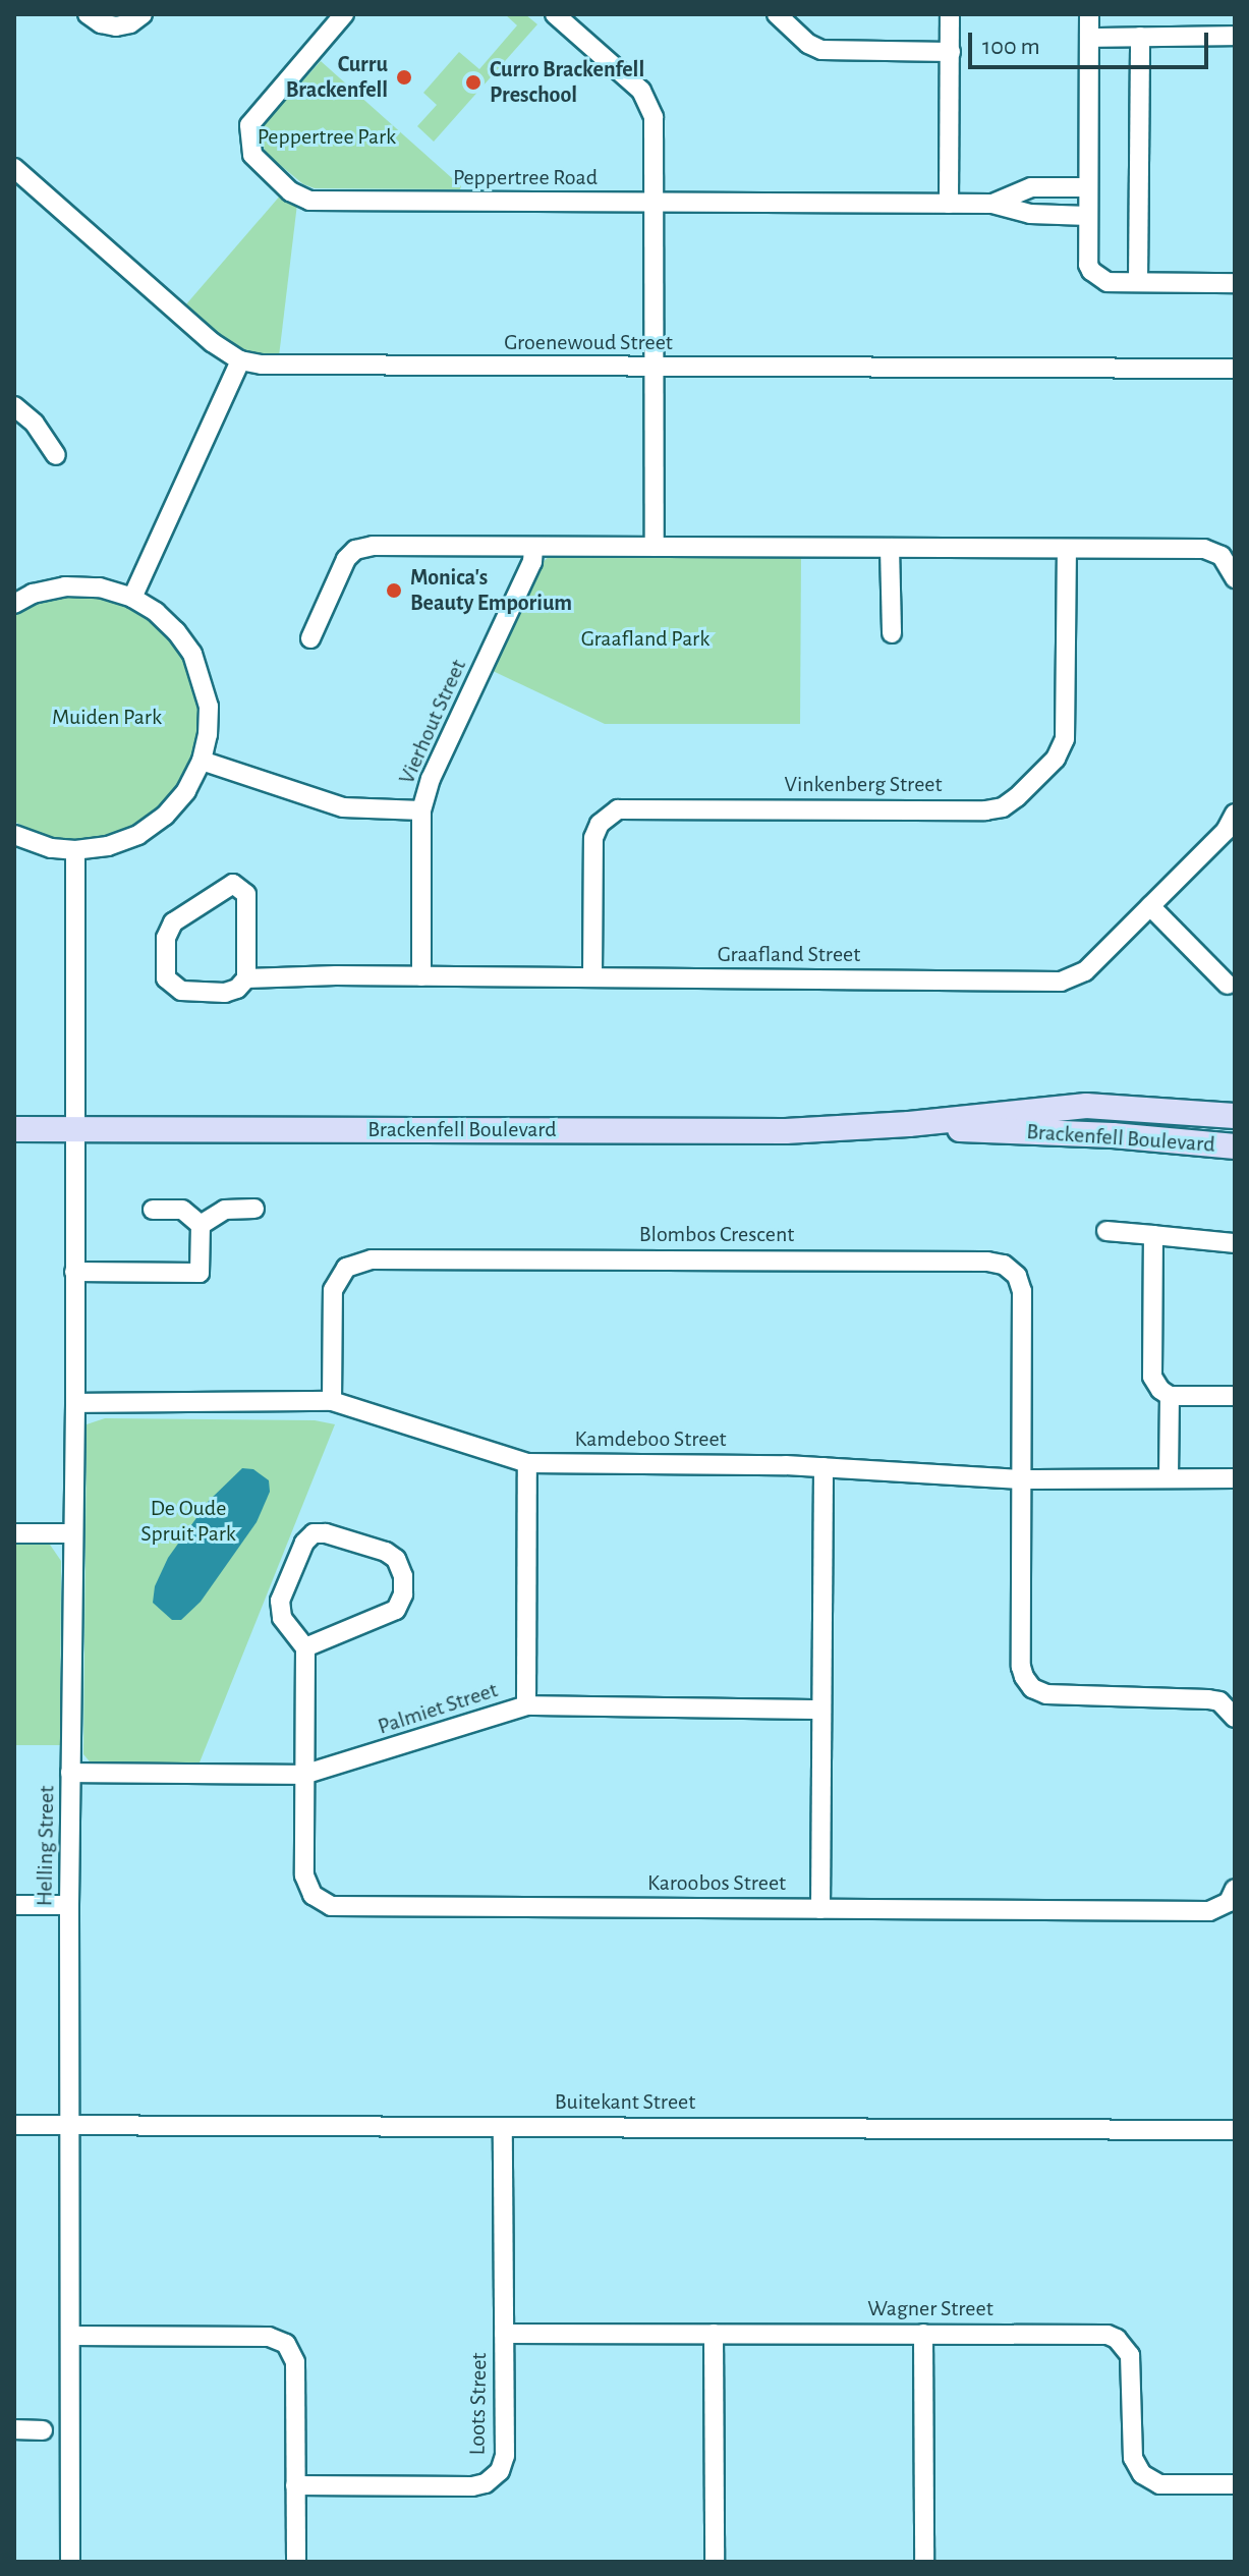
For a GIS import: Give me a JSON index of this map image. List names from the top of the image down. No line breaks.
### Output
{"streets":{"street":["Peppertree Road","Groenewoud Street","Vierhout Street","Vinkenberg Street","Graafland Street","Brackenfell Boulevard","Blombos Crescent","Kamdeboo Street","Palmiet Street","Helling Street","Karoobos Street","Buitekant Street","Wagner Street","Loots Street"]},"crossings":[["Vierhout Street","Graafland Street"],["Vinkenberg Street","Graafland Street"],["Brackenfell Boulevard","Helling Street"],["Blombos Crescent","Kamdeboo Street"],["Kamdeboo Street","Helling Street"],["Palmiet Street","Helling Street"],["Palmiet Street","Karoobos Street"],["Helling Street","Buitekant Street"],["Buitekant Street","Loots Street"],["Wagner Street","Loots Street"]],"parks":["Peppertree Park","Graafland Park","Muiden Park","De Oude Spruit Park"],"places":["Curru Brackenfell","Curro Brackenfell Preschool","Monica's Beauty Emporium"],"scale_bar":"100 m"}
